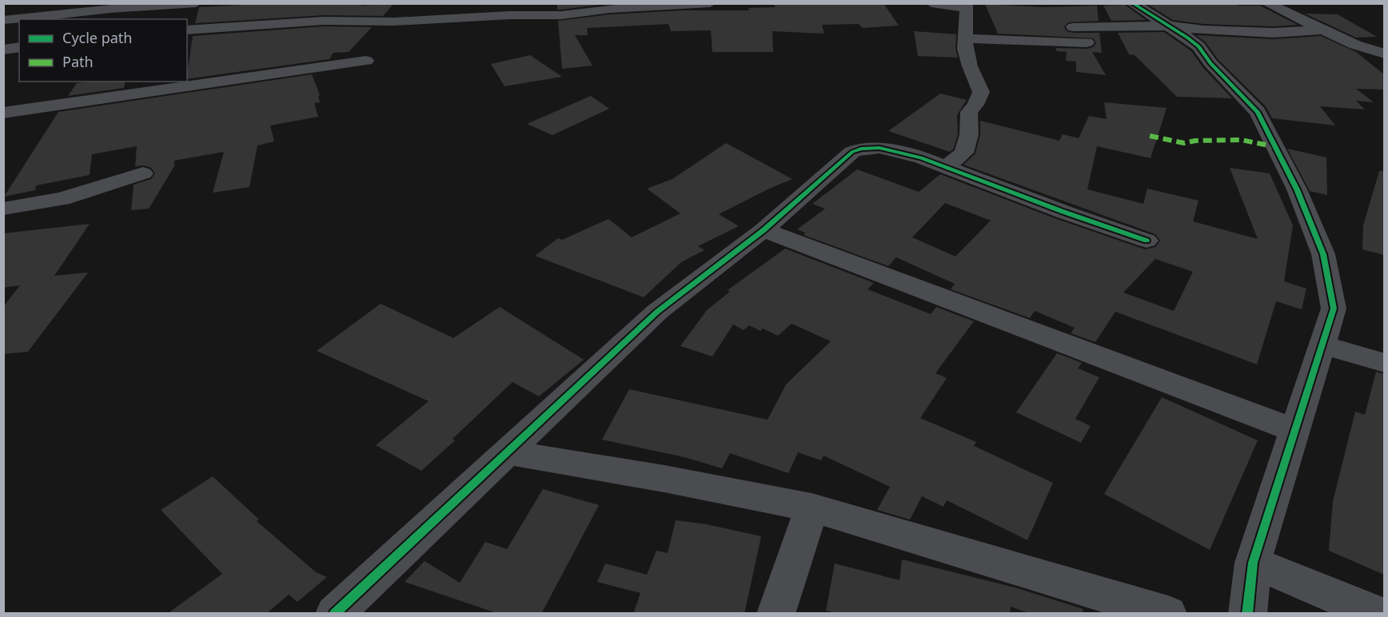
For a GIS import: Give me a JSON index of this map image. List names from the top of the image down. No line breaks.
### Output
{"legend":["Cycle path","Path"]}
